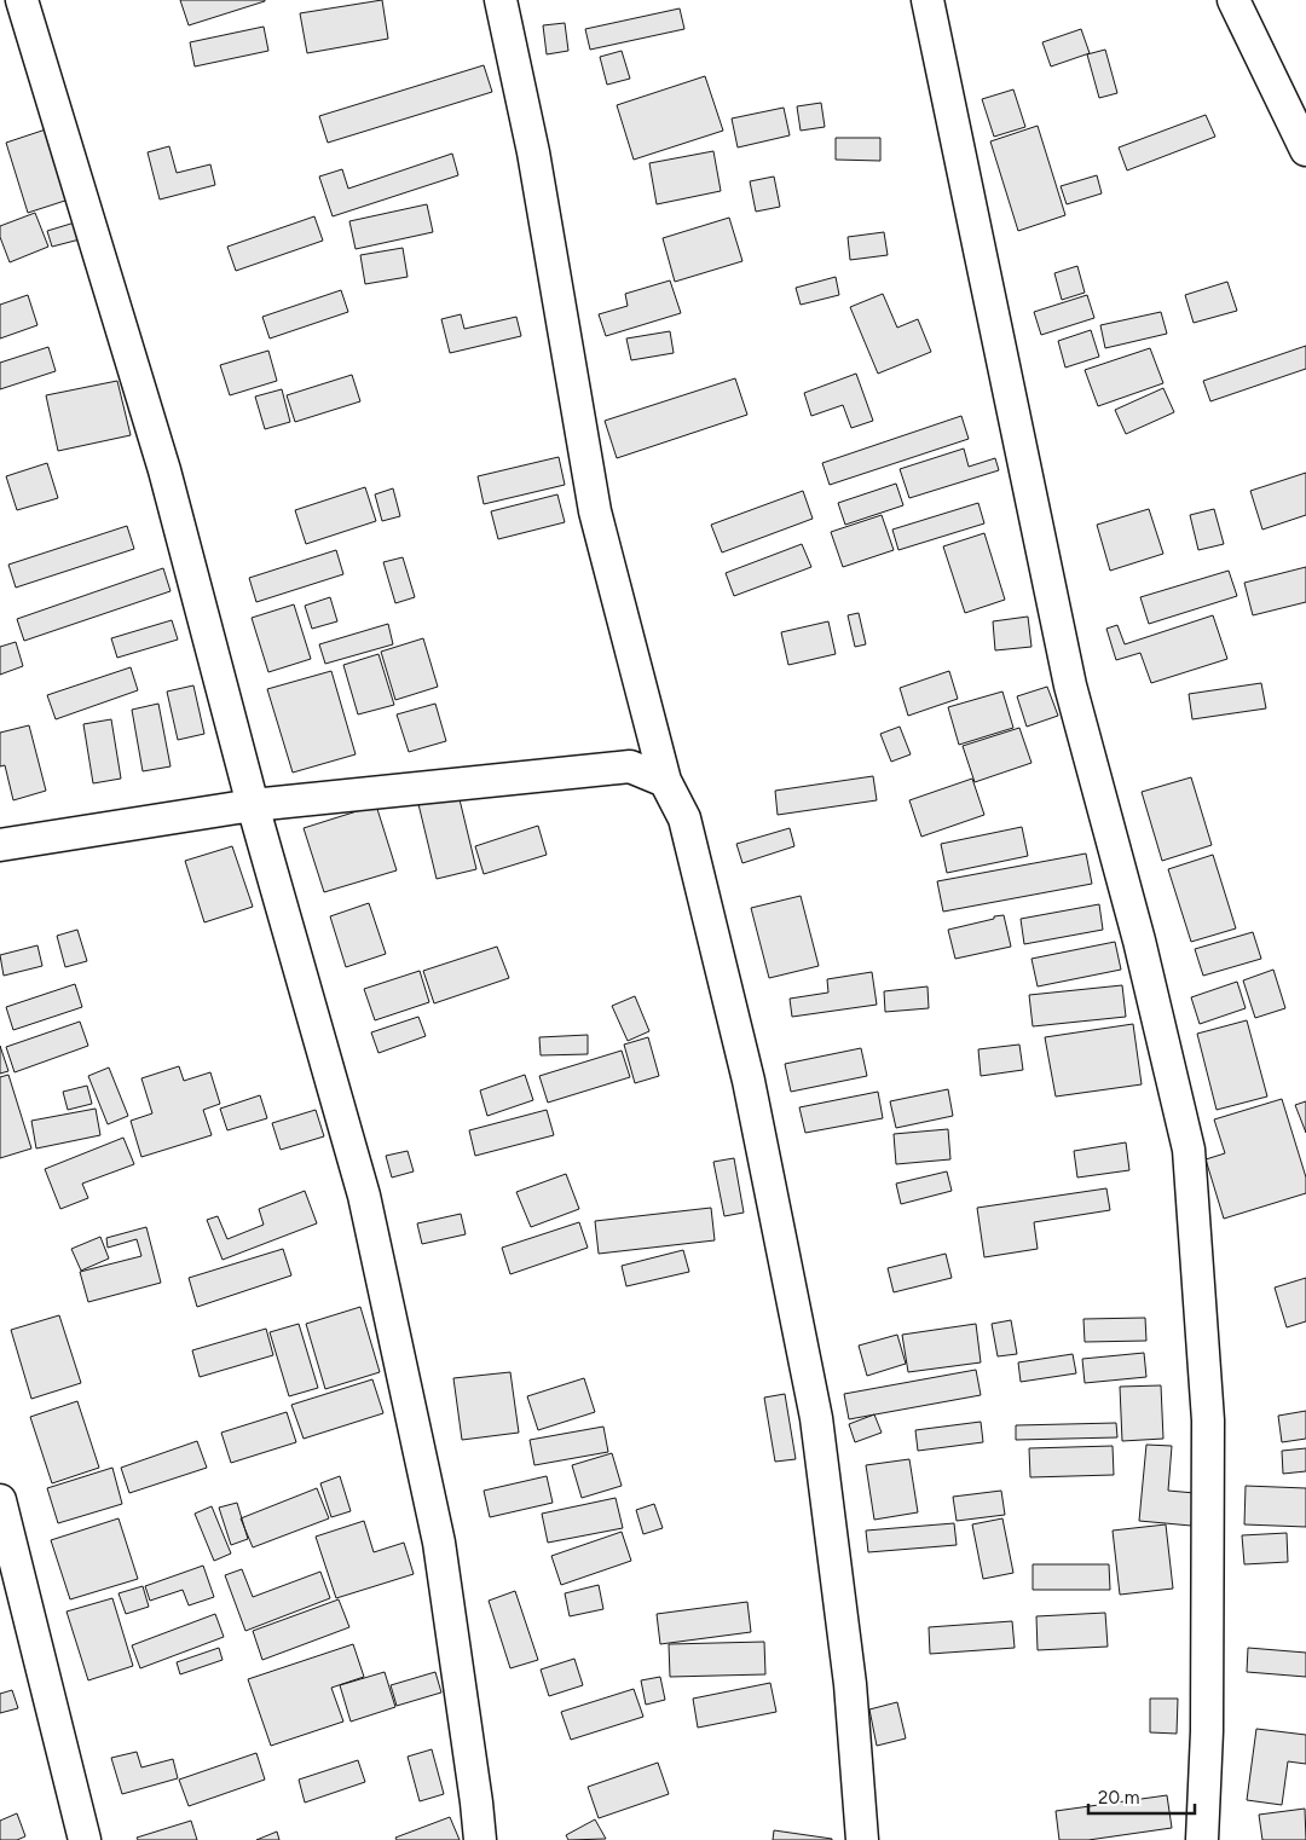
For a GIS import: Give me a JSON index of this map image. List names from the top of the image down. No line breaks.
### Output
{"scale_bar":"20 m"}
